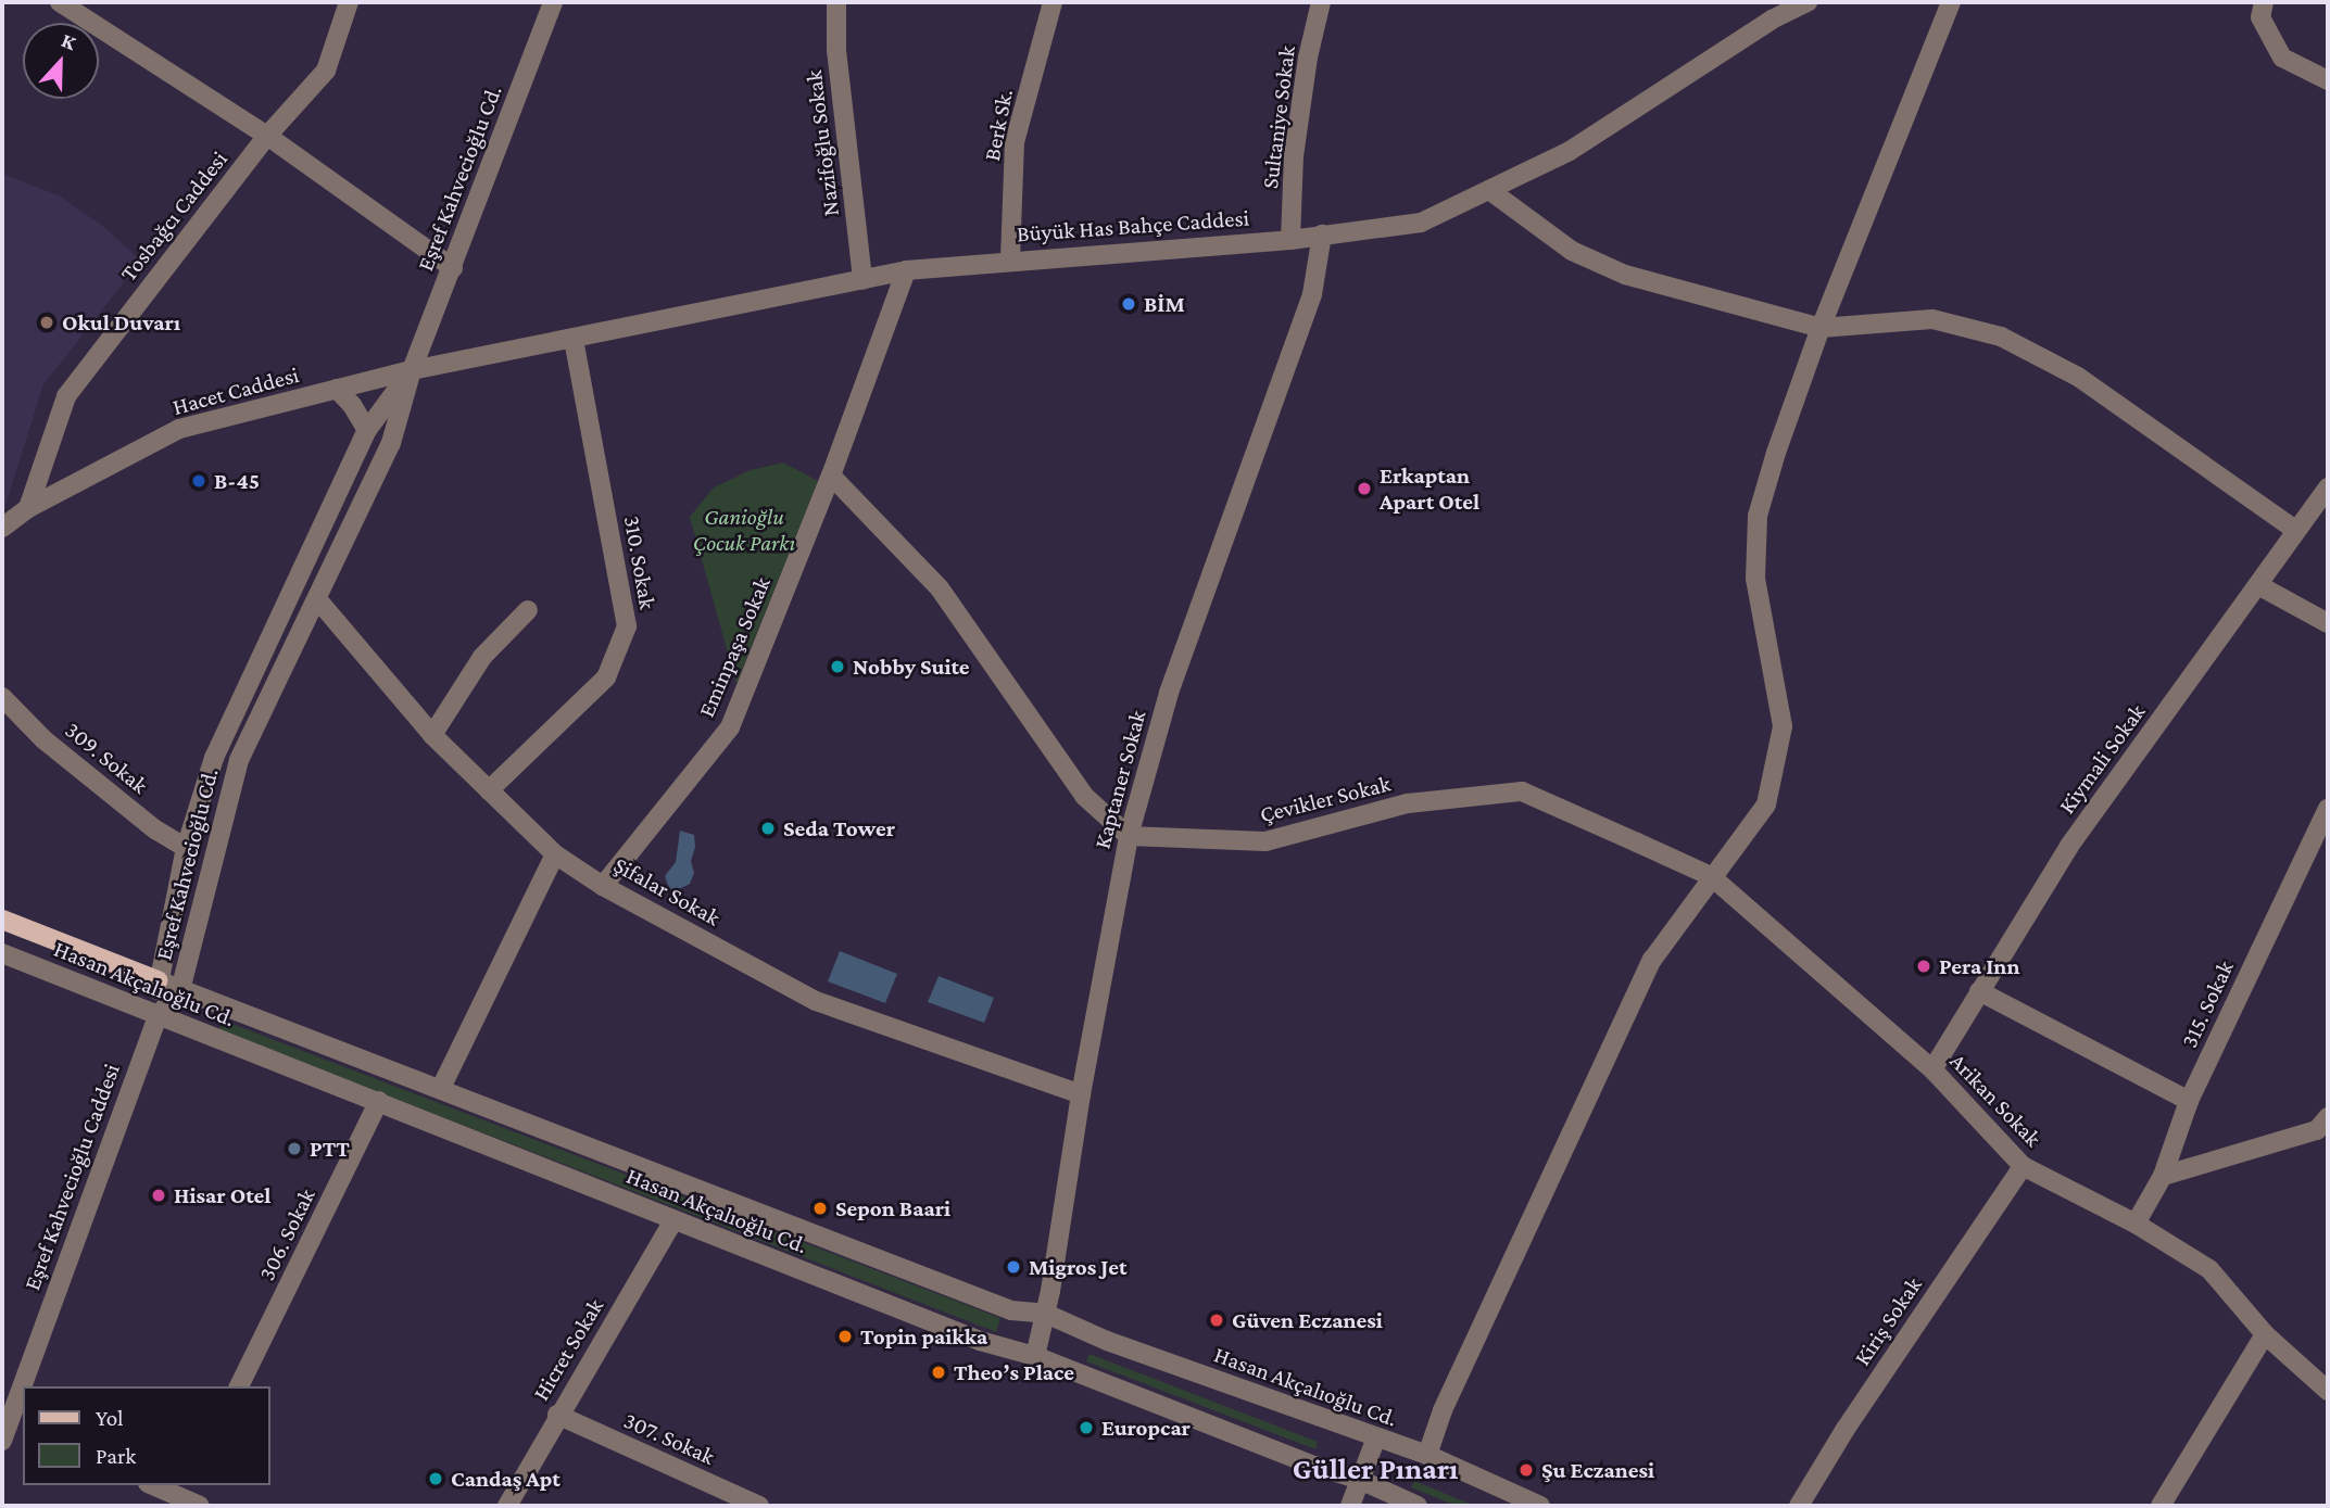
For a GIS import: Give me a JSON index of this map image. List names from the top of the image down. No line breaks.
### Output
{"streets":{"street":["Sultaniye Sokak","Berk Sk.","Nazifoğlu Sokak","Eşref Kahvecioğlu Cd.","Tosbağcı Caddesi","Büyük Has Bahçe Caddesi","Hacet Caddesi","310. Sokak","Eminpaşa Sokak","309. Sokak","Kiymali Sokak","Kaptaner Sokak","Çevikler Sokak","Şifalar Sokak","Hasan Akçalıoğlu Cd.","315. Sokak","Arikan Sokak","Eşref Kahvecioğlu Caddesi","306. Sokak","Kiriş Sokak","Hicret Sokak","307. Sokak"]},"crossings":[["Sultaniye Sokak","Büyük Has Bahçe Caddesi"],["Berk Sk.","Büyük Has Bahçe Caddesi"],["Nazifoğlu Sokak","Büyük Has Bahçe Caddesi"],["Eşref Kahvecioğlu Cd.","Büyük Has Bahçe Caddesi"],["Eşref Kahvecioğlu Cd.","Hacet Caddesi"],["Eşref Kahvecioğlu Cd.","309. Sokak"],["Eşref Kahvecioğlu Cd.","Şifalar Sokak"],["Eşref Kahvecioğlu Cd.","Hasan Akçalıoğlu Cd."],["Eşref Kahvecioğlu Cd.","Eşref Kahvecioğlu Caddesi"],["Tosbağcı Caddesi","Hacet Caddesi"],["Büyük Has Bahçe Caddesi","Hacet Caddesi"],["Büyük Has Bahçe Caddesi","310. Sokak"],["Büyük Has Bahçe Caddesi","Eminpaşa Sokak"],["Büyük Has Bahçe Caddesi","Kaptaner Sokak"],["310. Sokak","Şifalar Sokak"],["Eminpaşa Sokak","Şifalar Sokak"],["Kiymali Sokak","Arikan Sokak"],["Kaptaner Sokak","Çevikler Sokak"],["Kaptaner Sokak","Şifalar Sokak"],["Kaptaner Sokak","Hasan Akçalıoğlu Cd."],["Çevikler Sokak","Arikan Sokak"],["Hasan Akçalıoğlu Cd.","Eşref Kahvecioğlu Caddesi"],["Hasan Akçalıoğlu Cd.","306. Sokak"],["Hasan Akçalıoğlu Cd.","Hicret Sokak"],["315. Sokak","Arikan Sokak"],["Arikan Sokak","Kiriş Sokak"],["Hicret Sokak","307. Sokak"]],"districts":["Güller Pınarı"],"parks":["Ganioğlu Çocuk Parkı"],"places":["BİM","Okul Duvarı","B-45","Erkaptan Apart Otel","Nobby Suite","Seda Tower","Pera Inn","PTT","Hisar Otel","Sepon Baari","Migros Jet","Güven Eczanesi","Topin paikka","Theo’s Place","Europcar","Şu Eczanesi","Candaş Apt"],"legend":["Yol","Park"],"north":"top"}
